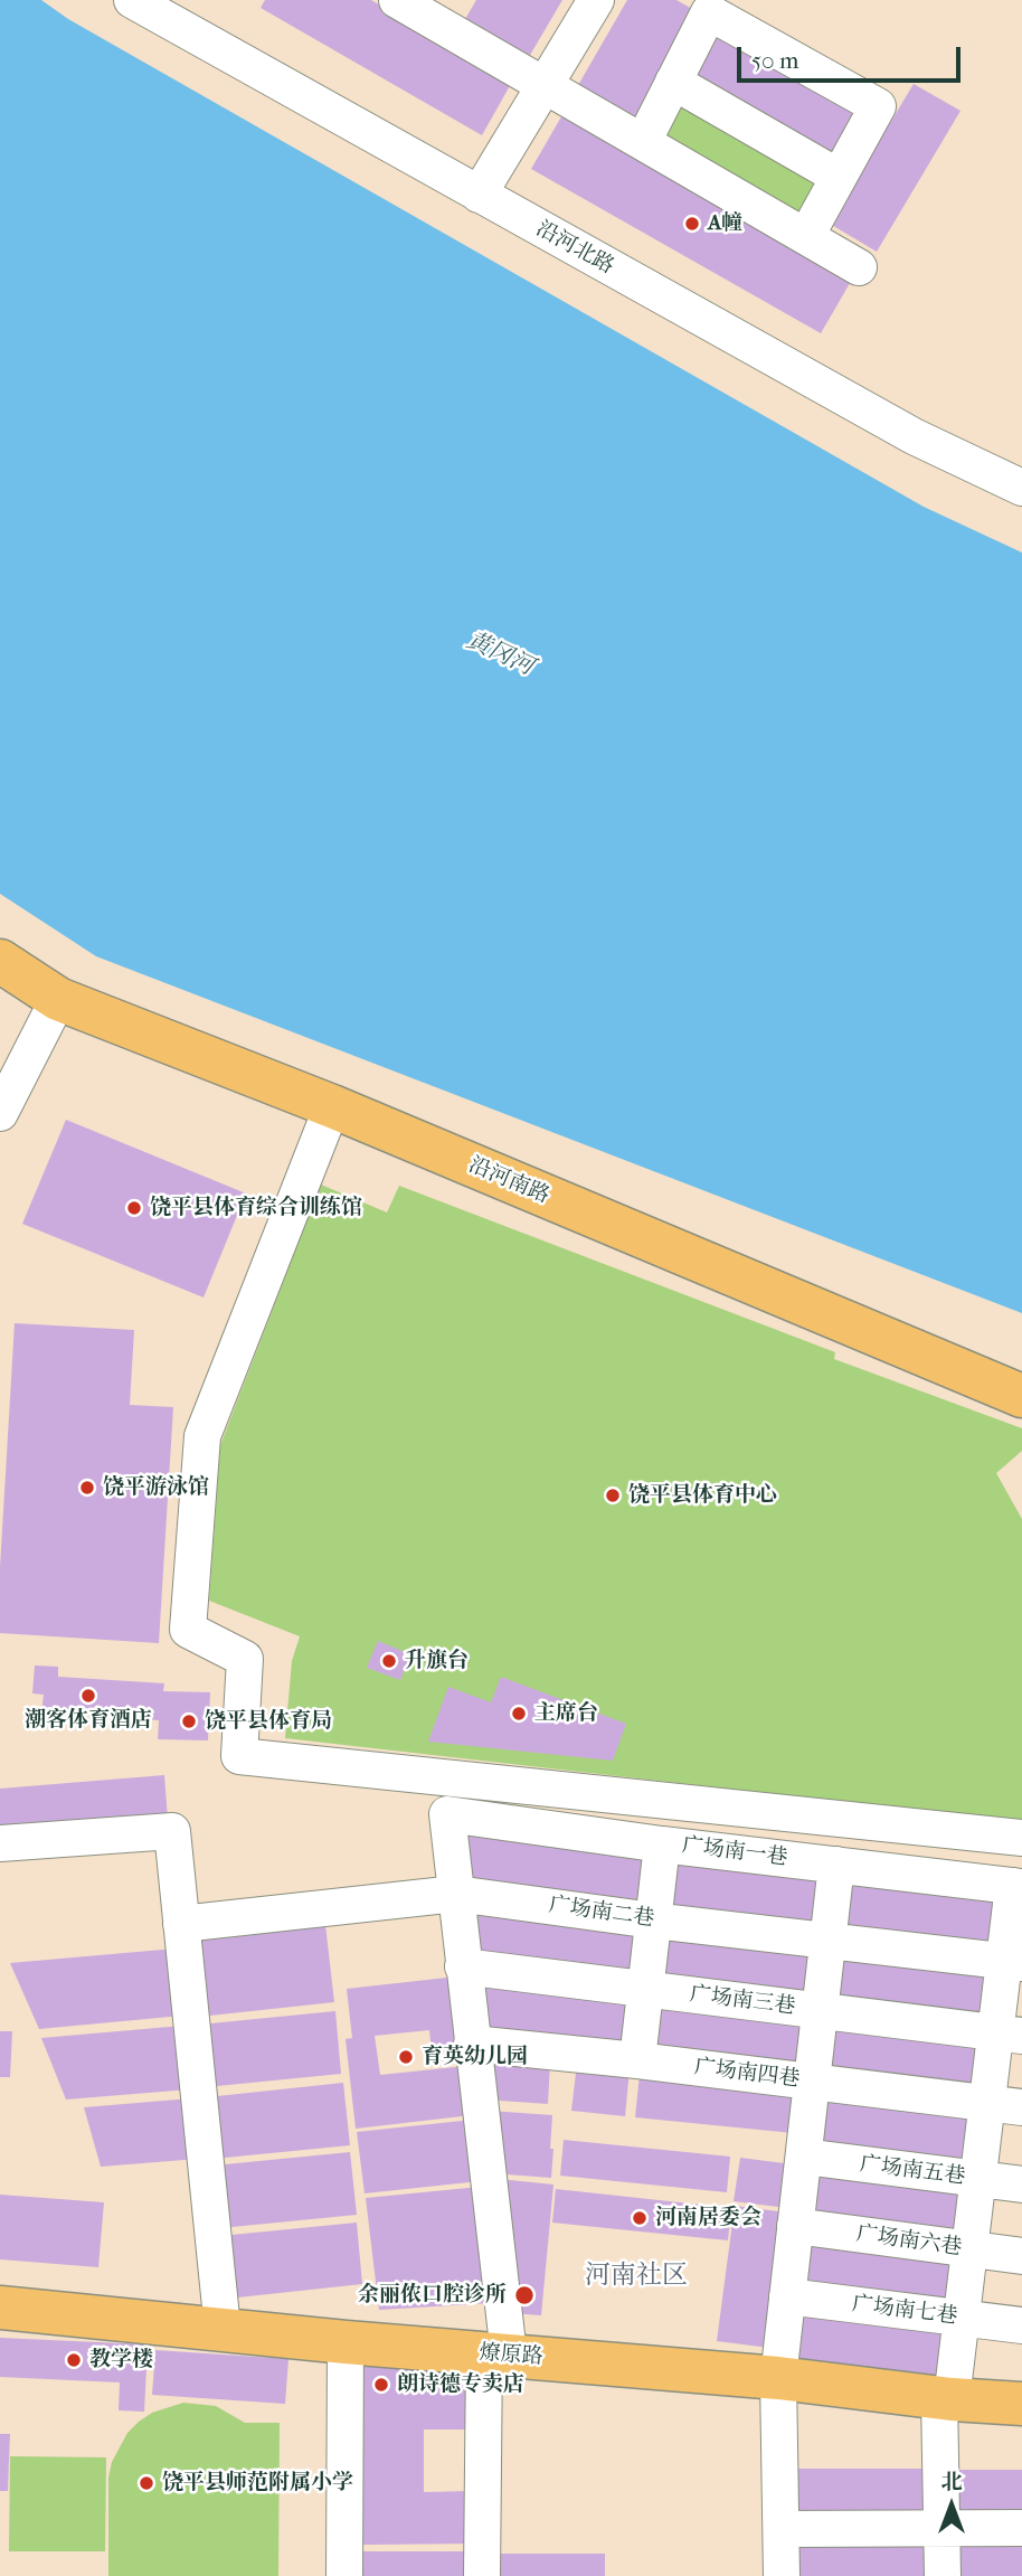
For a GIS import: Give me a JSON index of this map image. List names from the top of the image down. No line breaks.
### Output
{"streets":{"main road":["沿河南路","燎原路"],"street":["沿河北路","广场南一巷","广场南二巷","广场南三巷","广场南四巷","广场南五巷","广场南六巷","广场南七巷"]},"crossings":[["广场南一巷","广场南二巷"]],"districts":["河南社区"],"water":["黄冈河"],"places":["A幢","饶平县体育综合训练馆","饶平游泳馆","饶平县体育中心","升旗台","潮客体育酒店","主席台","饶平县体育局","育英幼儿园","河南居委会","余丽侬口腔诊所","教学楼","朗诗德专卖店","饶平县师范附属小学"],"scale_bar":"50 m","north":"top"}
